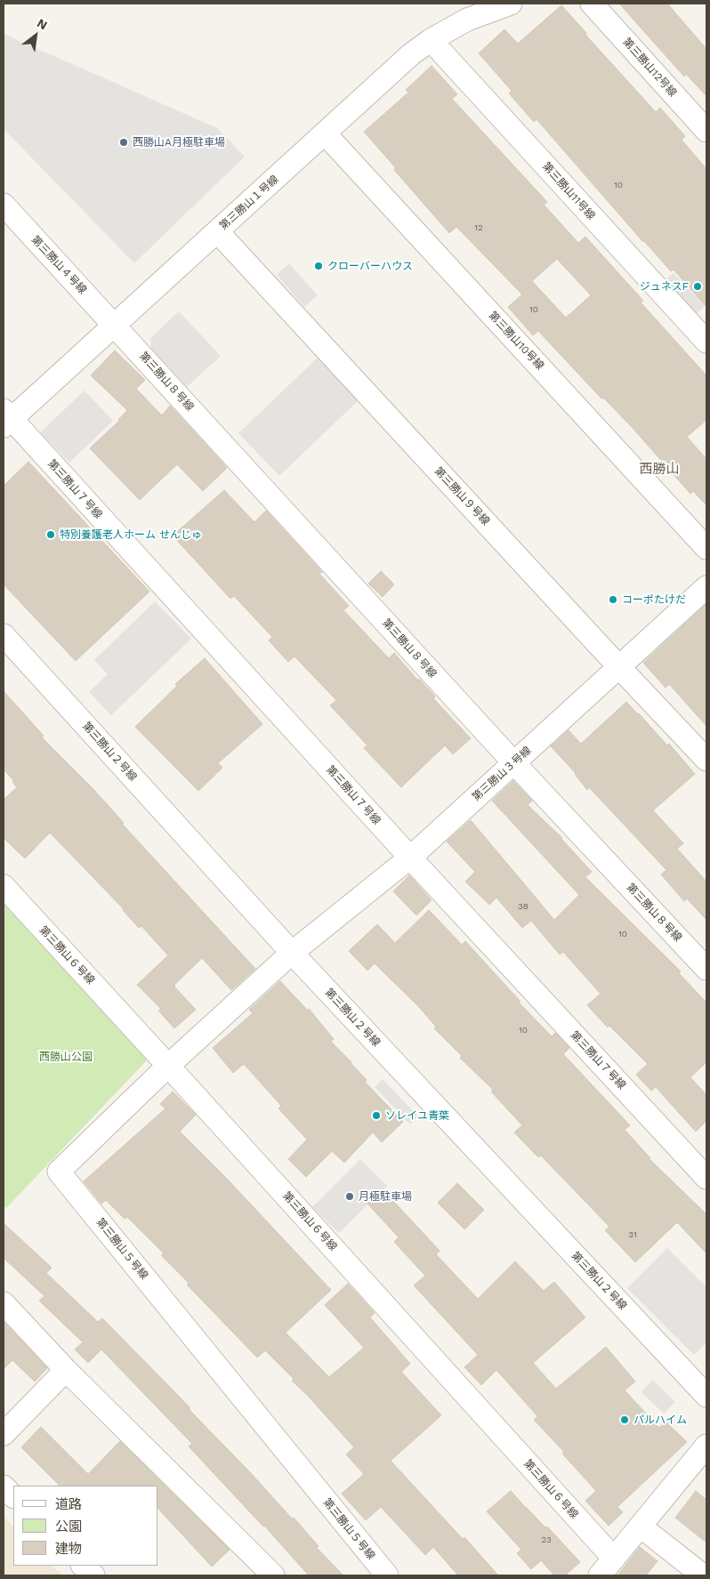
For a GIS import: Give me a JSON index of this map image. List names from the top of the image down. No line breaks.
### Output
{"streets":{"street":["第三勝山12号線","第三勝山11号線","第三勝山１号線","第三勝山４号線","第三勝山10号線","第三勝山８号線","第三勝山７号線","第三勝山９号線","第三勝山２号線","第三勝山３号線","第三勝山６号線","第三勝山５号線"]},"crossings":[["第三勝山11号線","第三勝山１号線"],["第三勝山１号線","第三勝山４号線"],["第三勝山１号線","第三勝山10号線"],["第三勝山１号線","第三勝山８号線"],["第三勝山１号線","第三勝山７号線"],["第三勝山１号線","第三勝山９号線"],["第三勝山４号線","第三勝山８号線"],["第三勝山８号線","第三勝山３号線"],["第三勝山７号線","第三勝山３号線"],["第三勝山９号線","第三勝山３号線"],["第三勝山２号線","第三勝山３号線"],["第三勝山２号線","第三勝山５号線"],["第三勝山３号線","第三勝山５号線"],["第三勝山６号線","第三勝山５号線"]],"districts":["西勝山"],"parks":["西勝山公園"],"places":["西勝山A月極駐車場","クローバーハウス","ジュネスF","特別養護老人ホーム せんじゅ","コーポたけだ","ソレイユ青葉","月極駐車場","パルハイム"],"house_numbers":["10","12","10","38","10","10","31","23"],"legend":["道路","公園","建物"],"north":"top right"}
